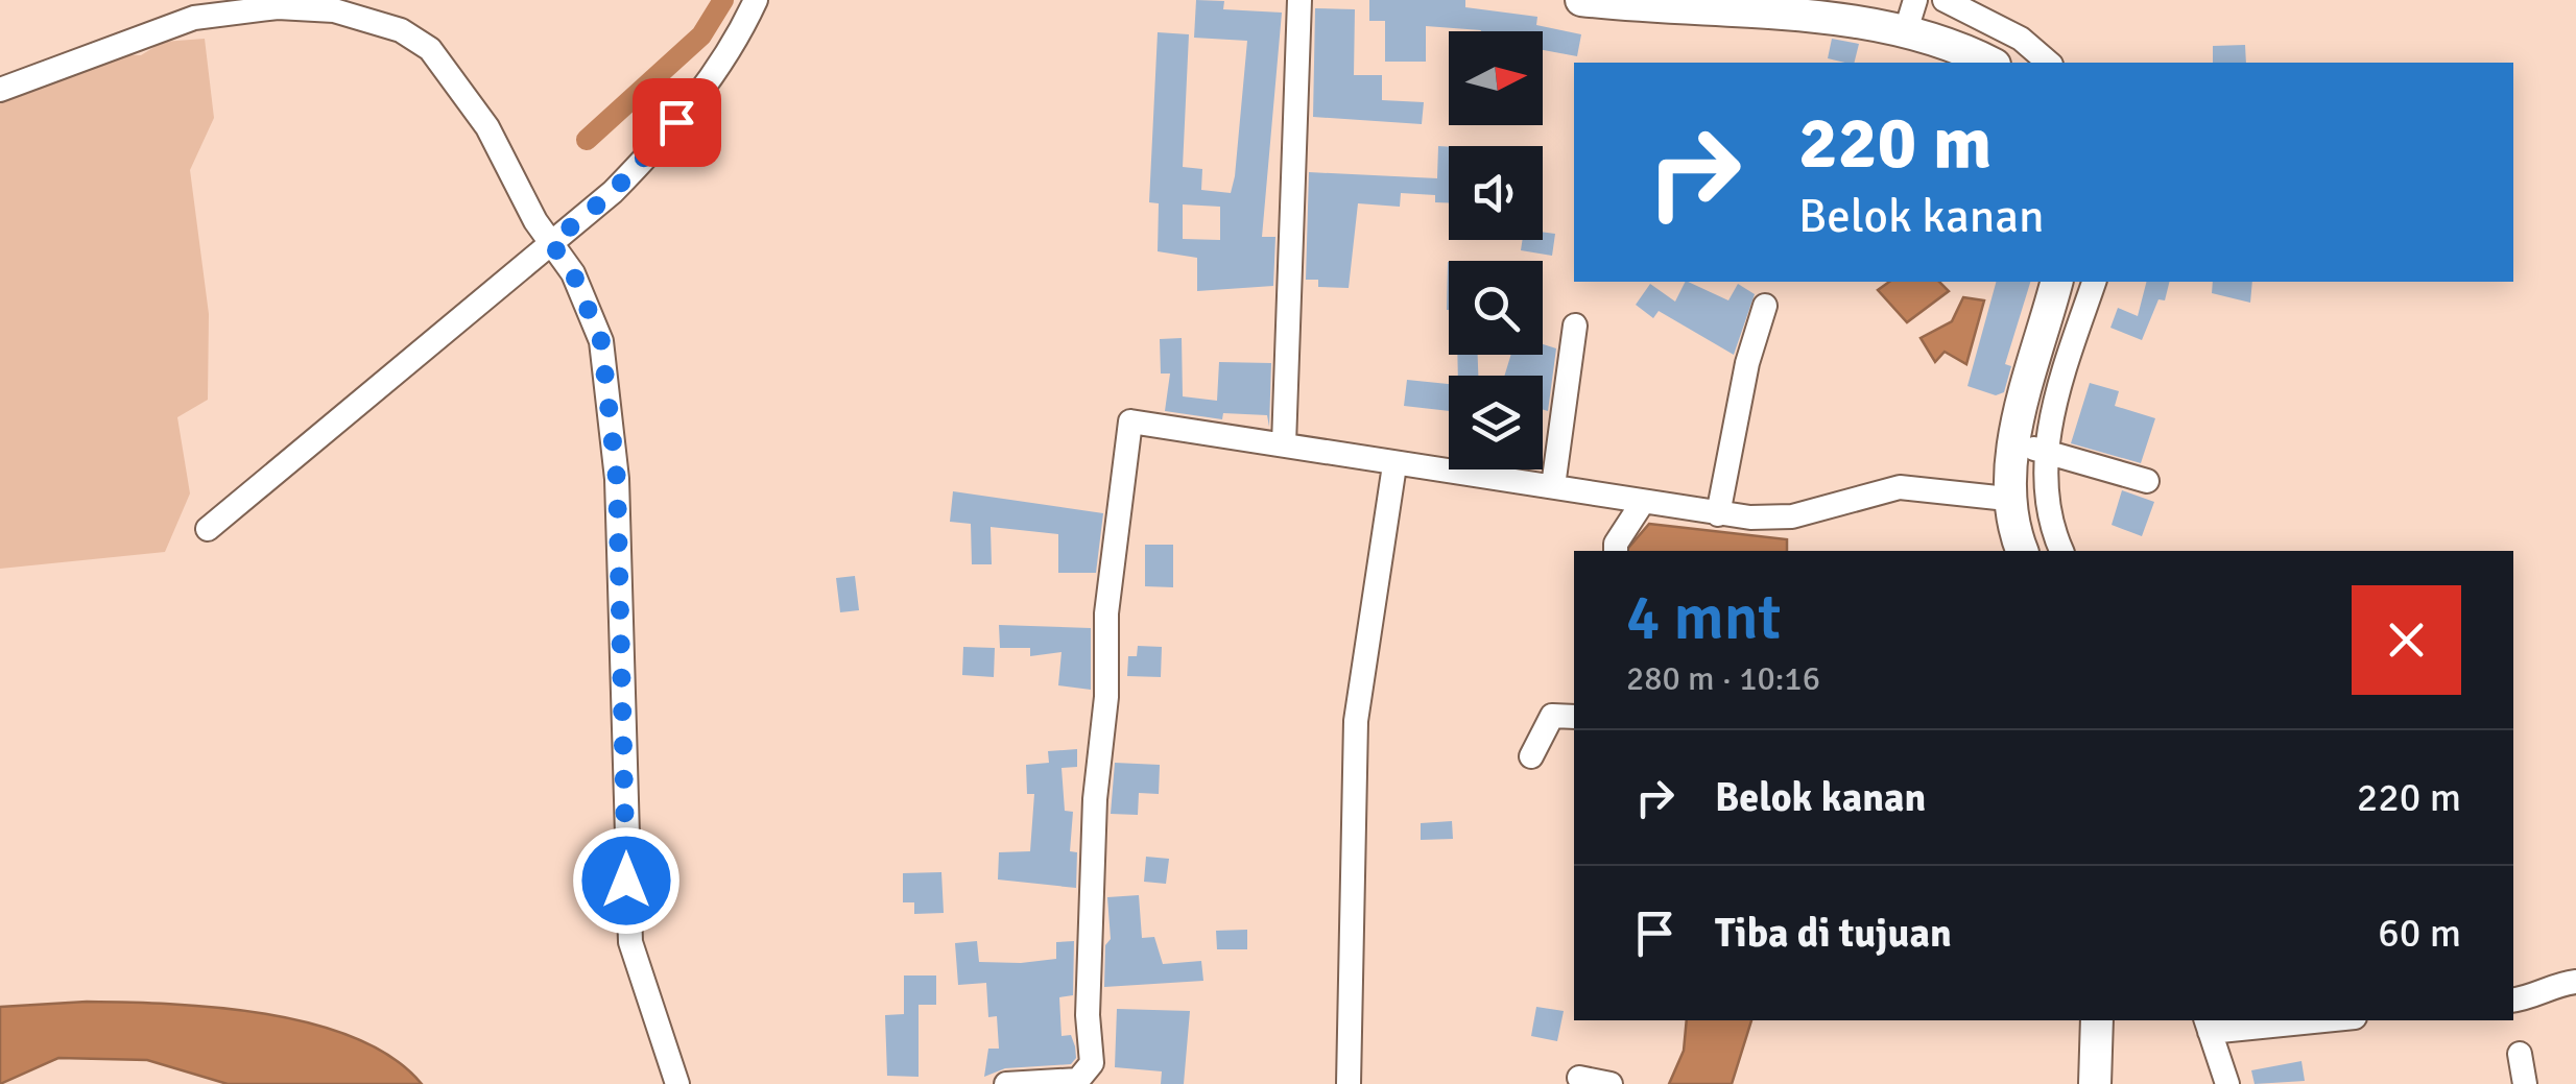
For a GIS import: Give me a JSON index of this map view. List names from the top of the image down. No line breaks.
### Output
{"north":"right","page":{"turn":["220 m","Belok kanan"],"heading":["4 mnt","280 m · 10:16"],"list":[{"name":"Belok kanan","value":"220 m"},{"name":"Tiba di tujuan","value":"60 m"}]}}
